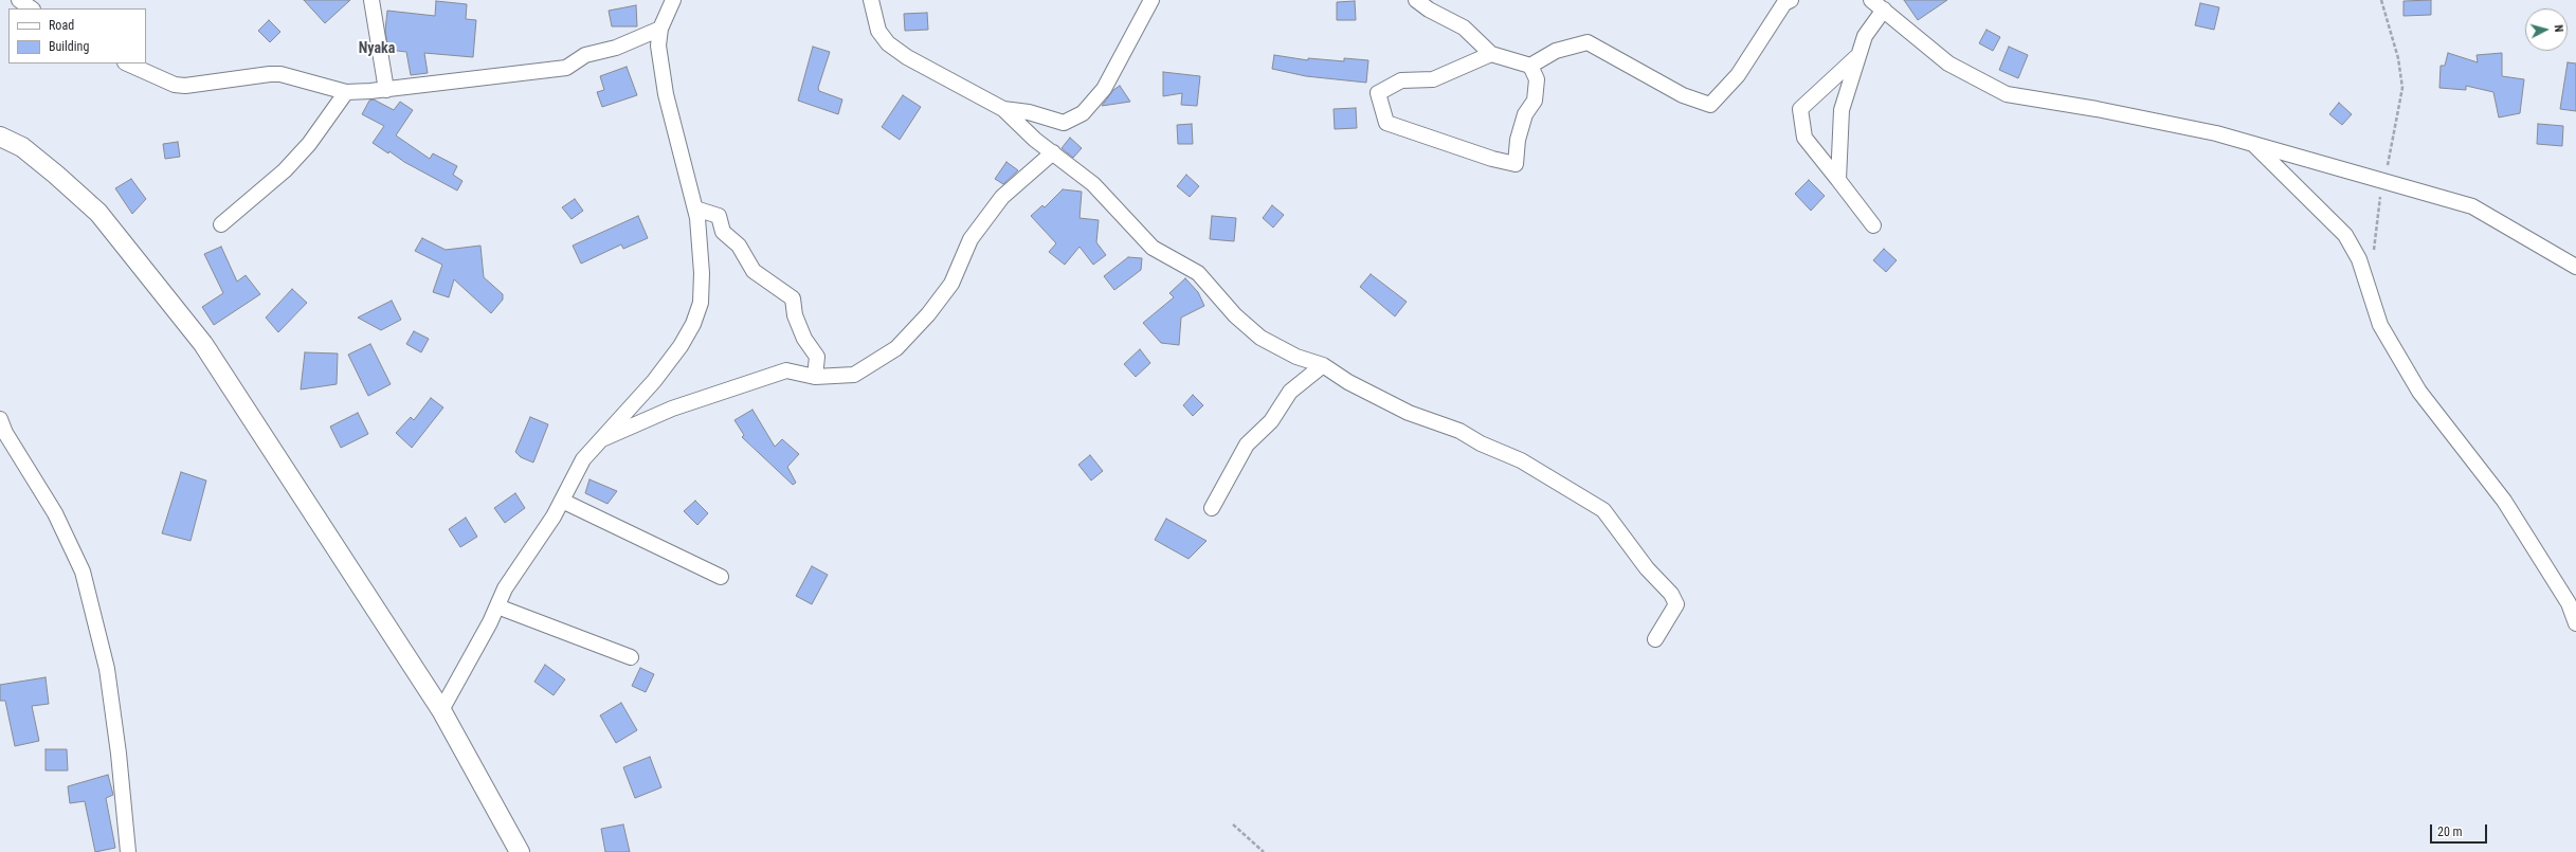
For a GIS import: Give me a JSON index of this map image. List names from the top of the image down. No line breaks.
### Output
{"districts":["Nyaka"],"legend":["Road","Building"],"scale_bar":"20 m","north":"right"}
